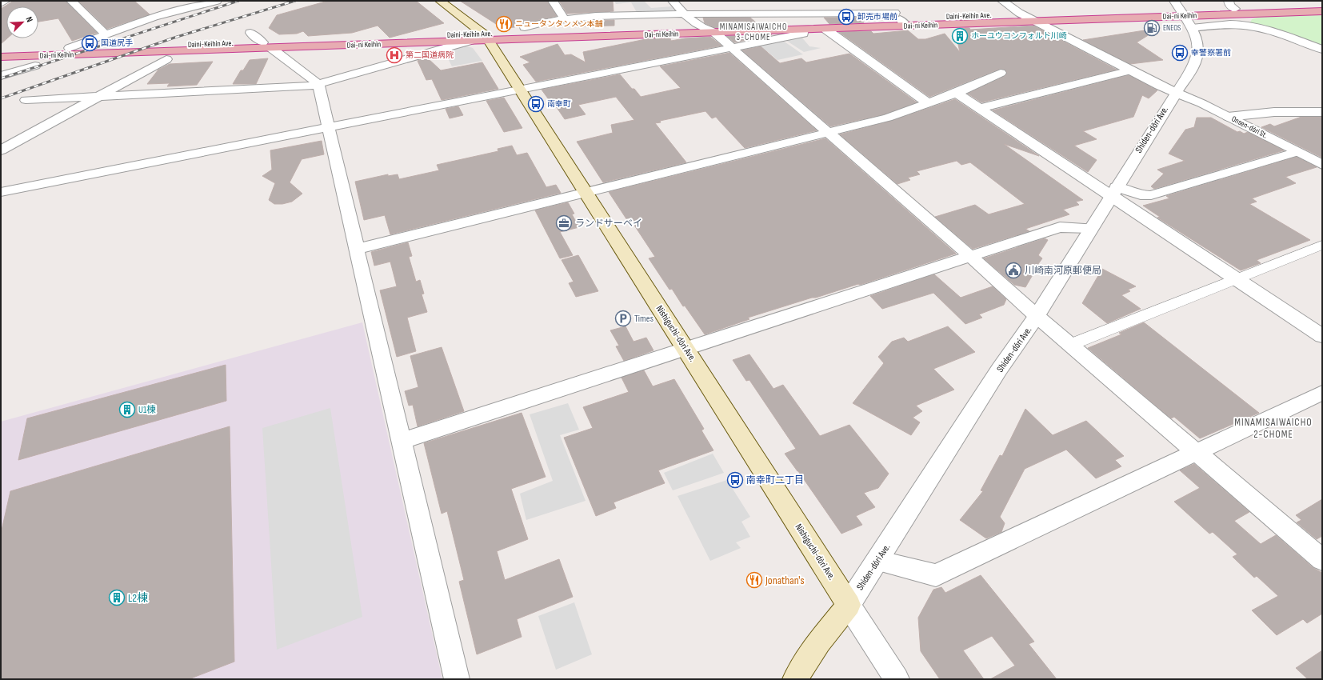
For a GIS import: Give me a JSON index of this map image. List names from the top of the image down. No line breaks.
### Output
{"streets":{"highway":["Daini-Keihin Ave.","Dai-ni Keihin"],"main road":["Shiden-dōri Ave.","Nishiguchi-dōri Ave."],"street":["Onsen-dōri St."]},"crossings":[["Daini-Keihin Ave.","Dai-ni Keihin"],["Daini-Keihin Ave.","Onsen-dōri St."],["Daini-Keihin Ave.","Shiden-dōri Ave."],["Daini-Keihin Ave.","Nishiguchi-dōri Ave."],["Dai-ni Keihin","Onsen-dōri St."],["Dai-ni Keihin","Shiden-dōri Ave."],["Dai-ni Keihin","Nishiguchi-dōri Ave."],["Onsen-dōri St.","Shiden-dōri Ave."],["Shiden-dōri Ave.","Nishiguchi-dōri Ave."]],"districts":["MINAMISAIWAICHO 3-CHOME","MINAMISAIWAICHO 2-CHOME"],"places":{"bus stop":["卸売市場前","国道尻手","幸警察署前","南幸町","南幸町二丁目"],"restaurant":["ニュータンタンメン本舗","Jonathan's"],"fuel station":["ENEOS"],"building":["ホーユウコンフォルト川崎","U1棟","L2棟"],"hospital":["第二国道病院"],"office":["ランドサーベイ"],"public building":["川崎南河原郵便局"],"parking":["Times"]},"north":"top right"}
